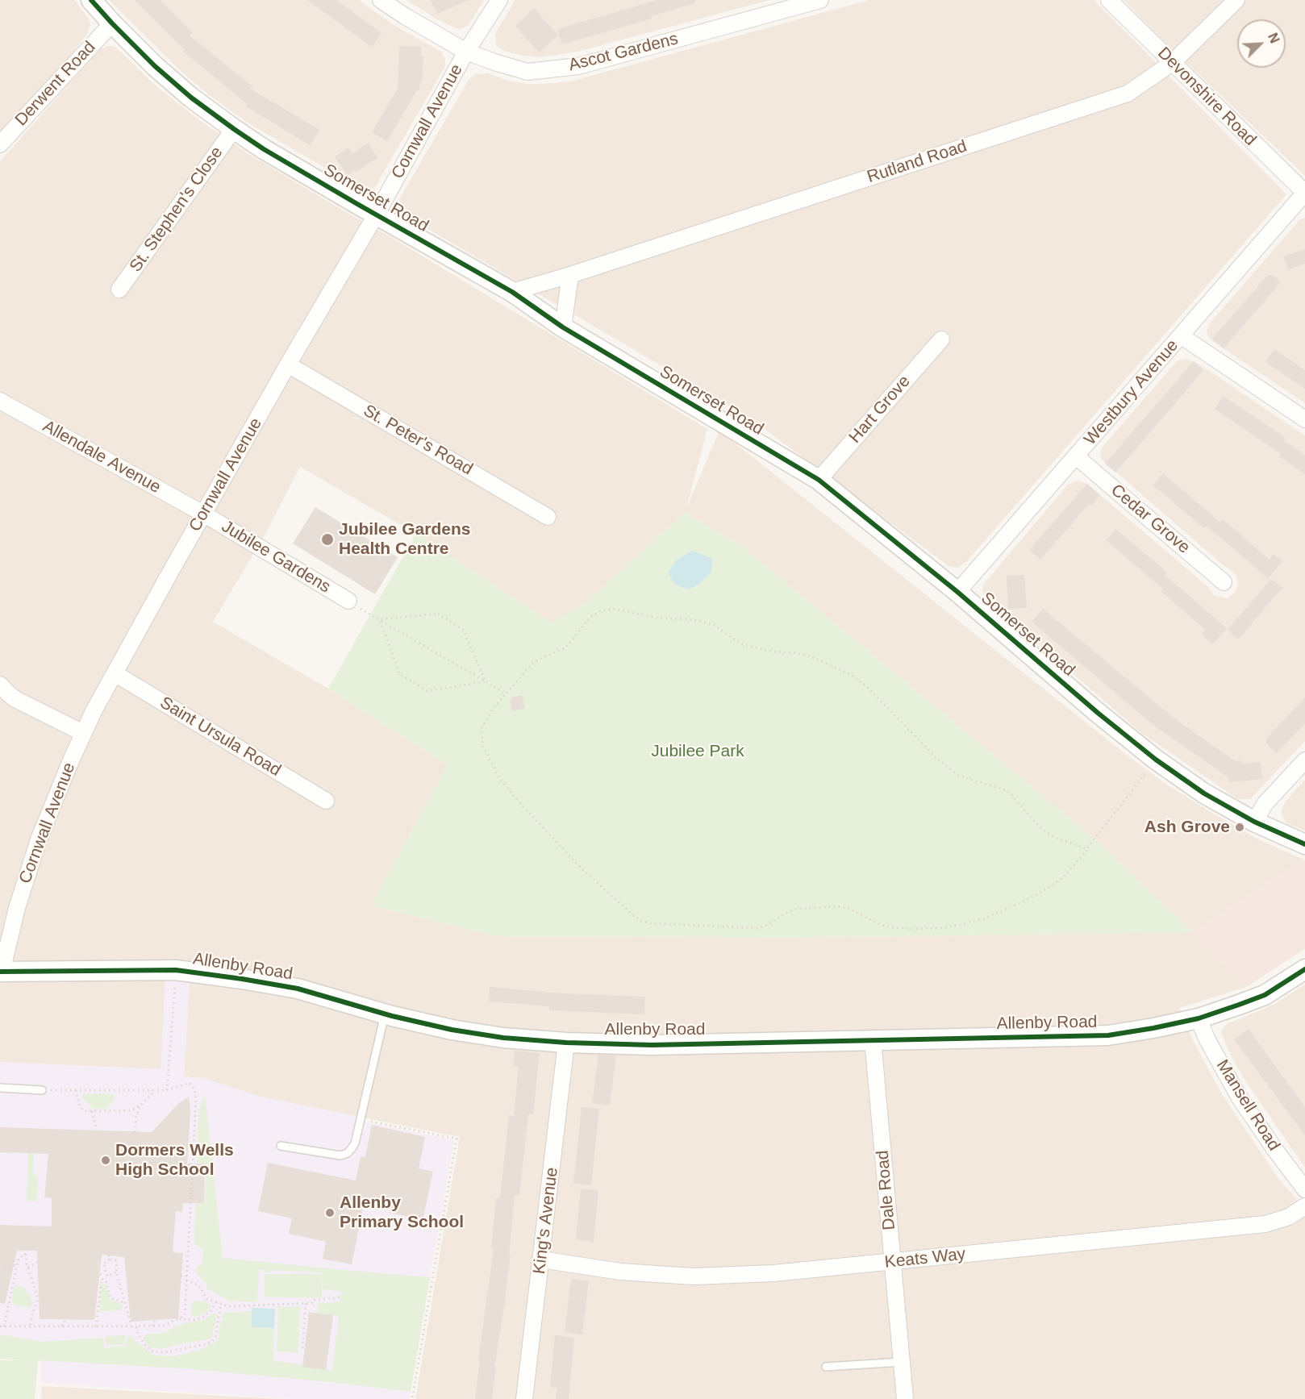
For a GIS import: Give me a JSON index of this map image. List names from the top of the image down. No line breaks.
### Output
{"streets":{"street":["Ascot Gardens","Derwent Road","Devonshire Road","Cornwall Avenue","Rutland Road","Somerset Road","St. Stephen's Close","Westbury Avenue","Hart Grove","St. Peter's Road","Allendale Avenue","Cedar Grove","Jubilee Gardens","Saint Ursula Road","Allenby Road","Mansell Road","Dale Road","King's Avenue","Keats Way"]},"crossings":[["Ascot Gardens","Cornwall Avenue"],["Derwent Road","Somerset Road"],["Devonshire Road","Rutland Road"],["Devonshire Road","Westbury Avenue"],["Cornwall Avenue","Somerset Road"],["Cornwall Avenue","St. Peter's Road"],["Cornwall Avenue","Allendale Avenue"],["Cornwall Avenue","Jubilee Gardens"],["Cornwall Avenue","Saint Ursula Road"],["Cornwall Avenue","Allenby Road"],["Rutland Road","Somerset Road"],["Somerset Road","St. Stephen's Close"],["Somerset Road","Westbury Avenue"],["Somerset Road","Hart Grove"],["Westbury Avenue","Cedar Grove"],["Allendale Avenue","Jubilee Gardens"],["Allenby Road","Mansell Road"],["Allenby Road","Dale Road"],["Allenby Road","King's Avenue"],["Dale Road","Keats Way"],["King's Avenue","Keats Way"]],"parks":["Jubilee Park"],"places":["Jubilee Gardens Health Centre","Ash Grove","Dormers Wells High School","Allenby Primary School"],"north":"top right"}
